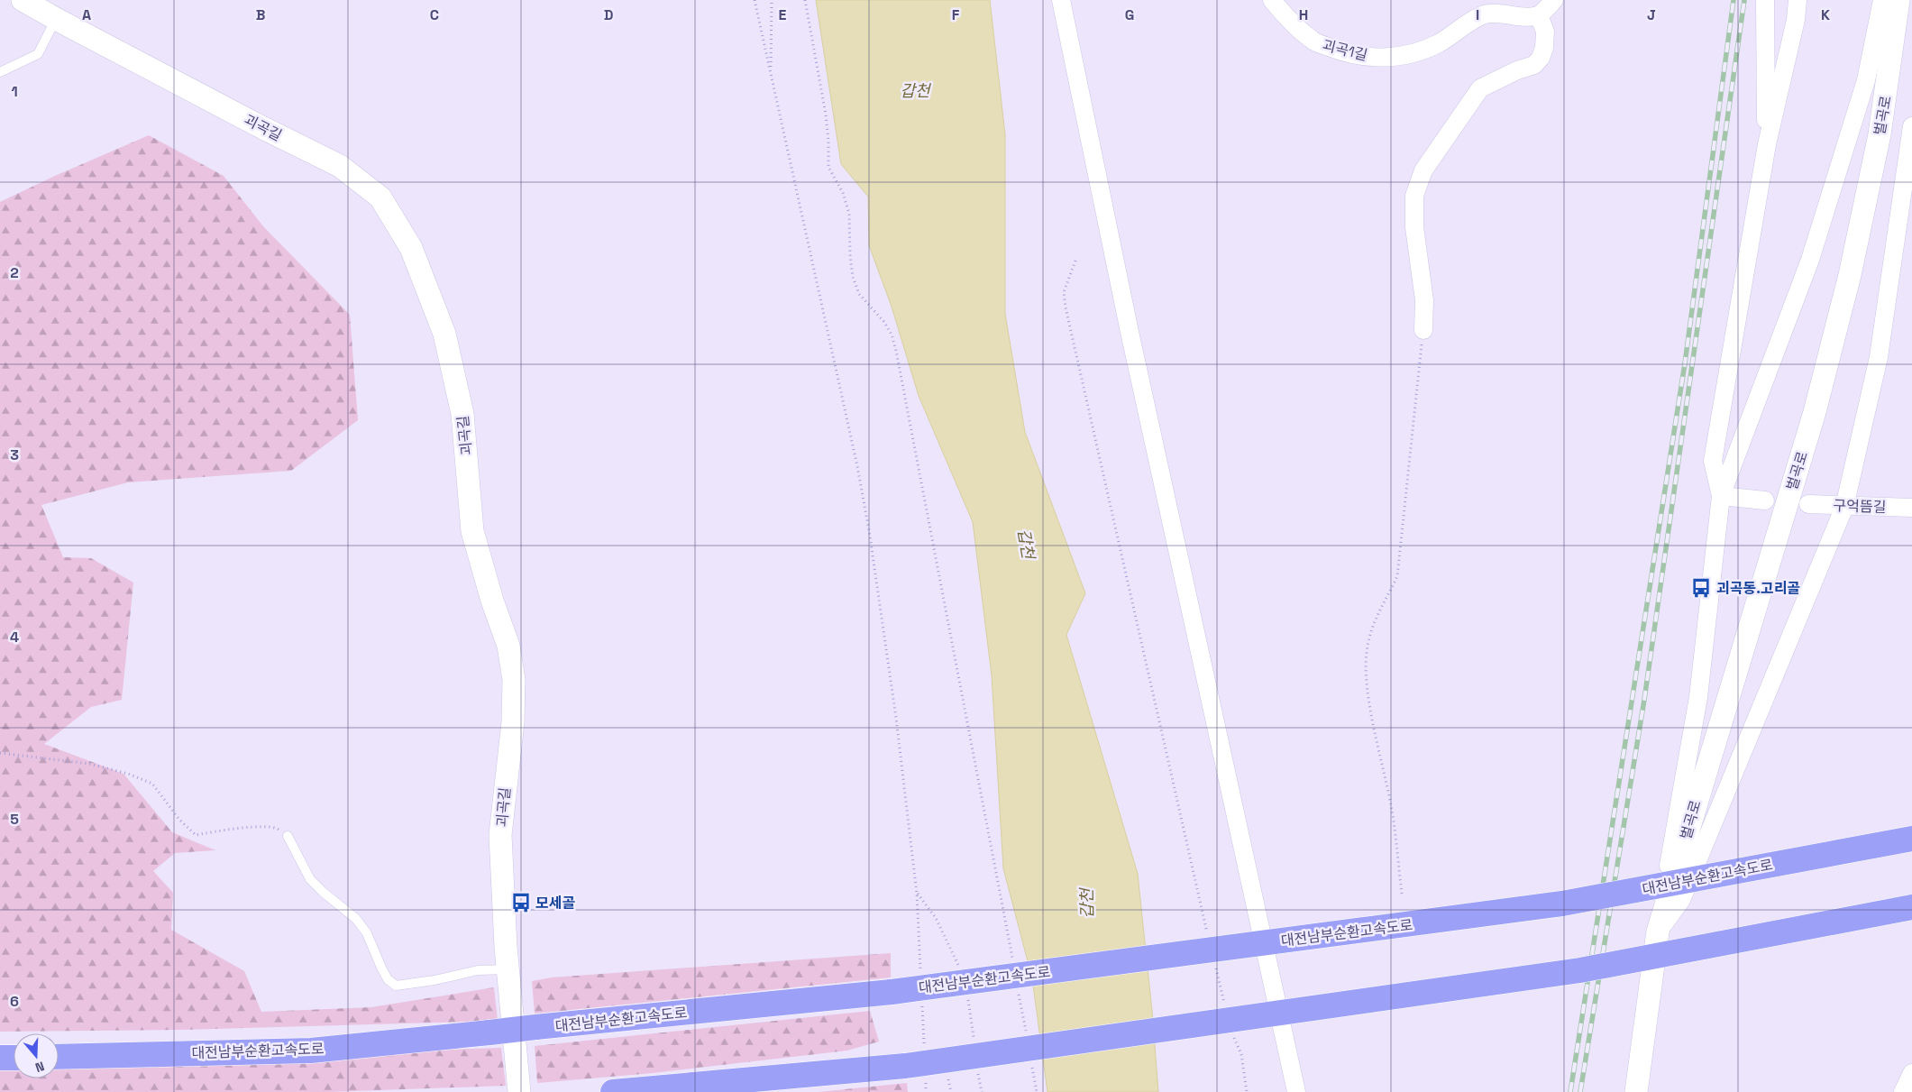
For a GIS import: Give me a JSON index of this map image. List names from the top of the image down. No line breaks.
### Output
{"streets":{"highway":["대전남부순환고속도로"],"street":["괴곡1길","벌곡로","괴곡길","구억뜸길"]},"water":["갑천"],"places":{"bus stop":["괴곡동.고리골","모세골"]},"north":"bottom","grid":{"columns":["A","B","C","D","E","F","G","H","I","J","K"],"rows":["1","2","3","4","5","6"]}}
